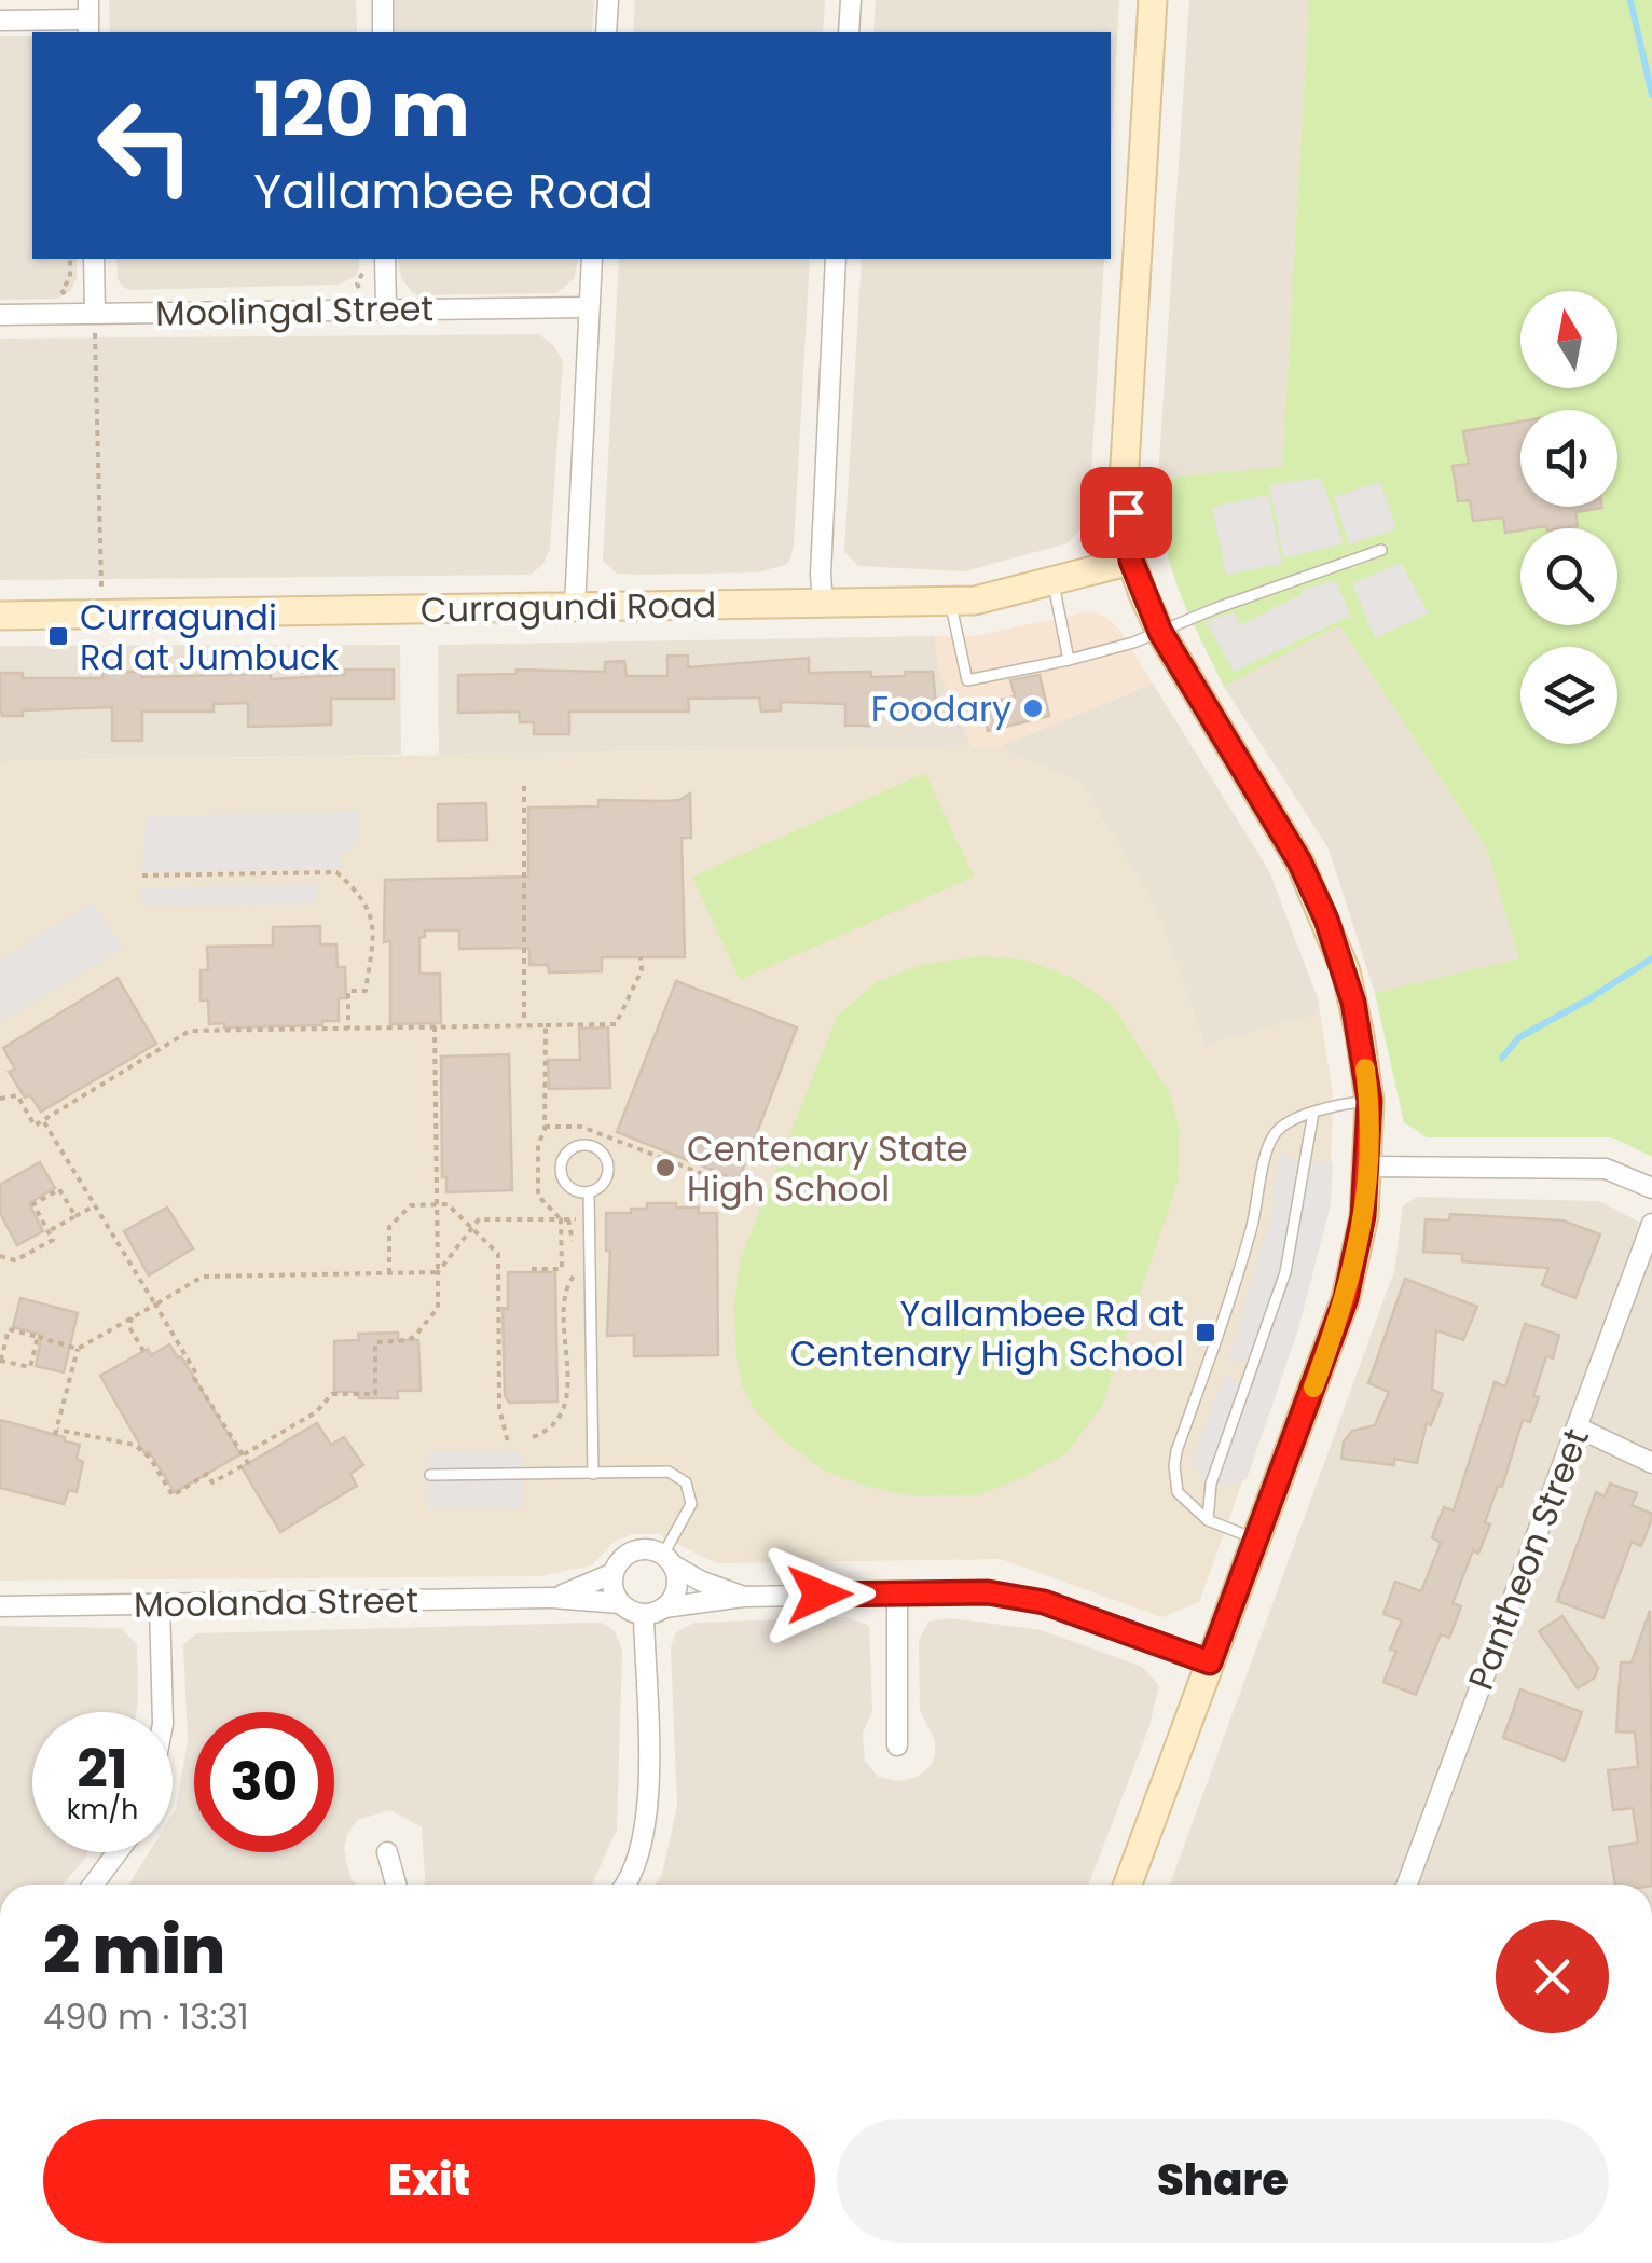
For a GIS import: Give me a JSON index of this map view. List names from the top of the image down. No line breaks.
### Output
{"streets":{"main road":["Curragundi Road"],"street":["Moolingal Street","Pantheon Street","Moolanda Street"]},"places":{"transit":["Curragundi Rd at Jumbuck","Yallambee Rd at Centenary High School"],"other":["Foodary","Centenary State High School"]},"north":"top","page":{"turn":["120 m","Yallambee Road"],"speed":"21 km/h","limit":"30","heading":["2 min","490 m · 13:31"],"buttons":["Exit","Share"]}}
